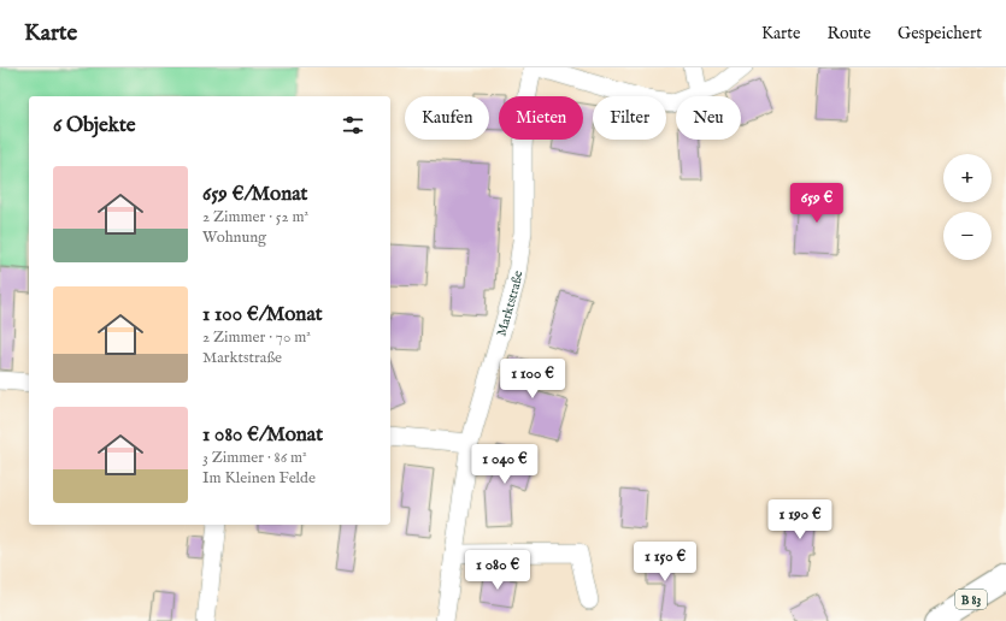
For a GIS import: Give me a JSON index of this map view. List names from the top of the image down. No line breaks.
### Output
{"streets":{"main road":["B 83"],"street":["Marktstraße"]},"page":{"header":"Karte","nav":["Karte","Route","Gespeichert"],"chip":["Kaufen","Mieten","Filter","Neu"],"heading":"6 Objekte","map_buttons":["+","−"],"list":[{"name":"659 €/Monat","note":"2 Zimmer · 52 m² · Wohnung"},{"name":"1 100 €/Monat","note":"2 Zimmer · 70 m² · Marktstraße"},{"name":"1 080 €/Monat","note":"3 Zimmer · 86 m² · Im Kleinen Felde"}],"price":["659 €","1 100 €","1 040 €","1 190 €","1 150 €","1 080 €"]}}
